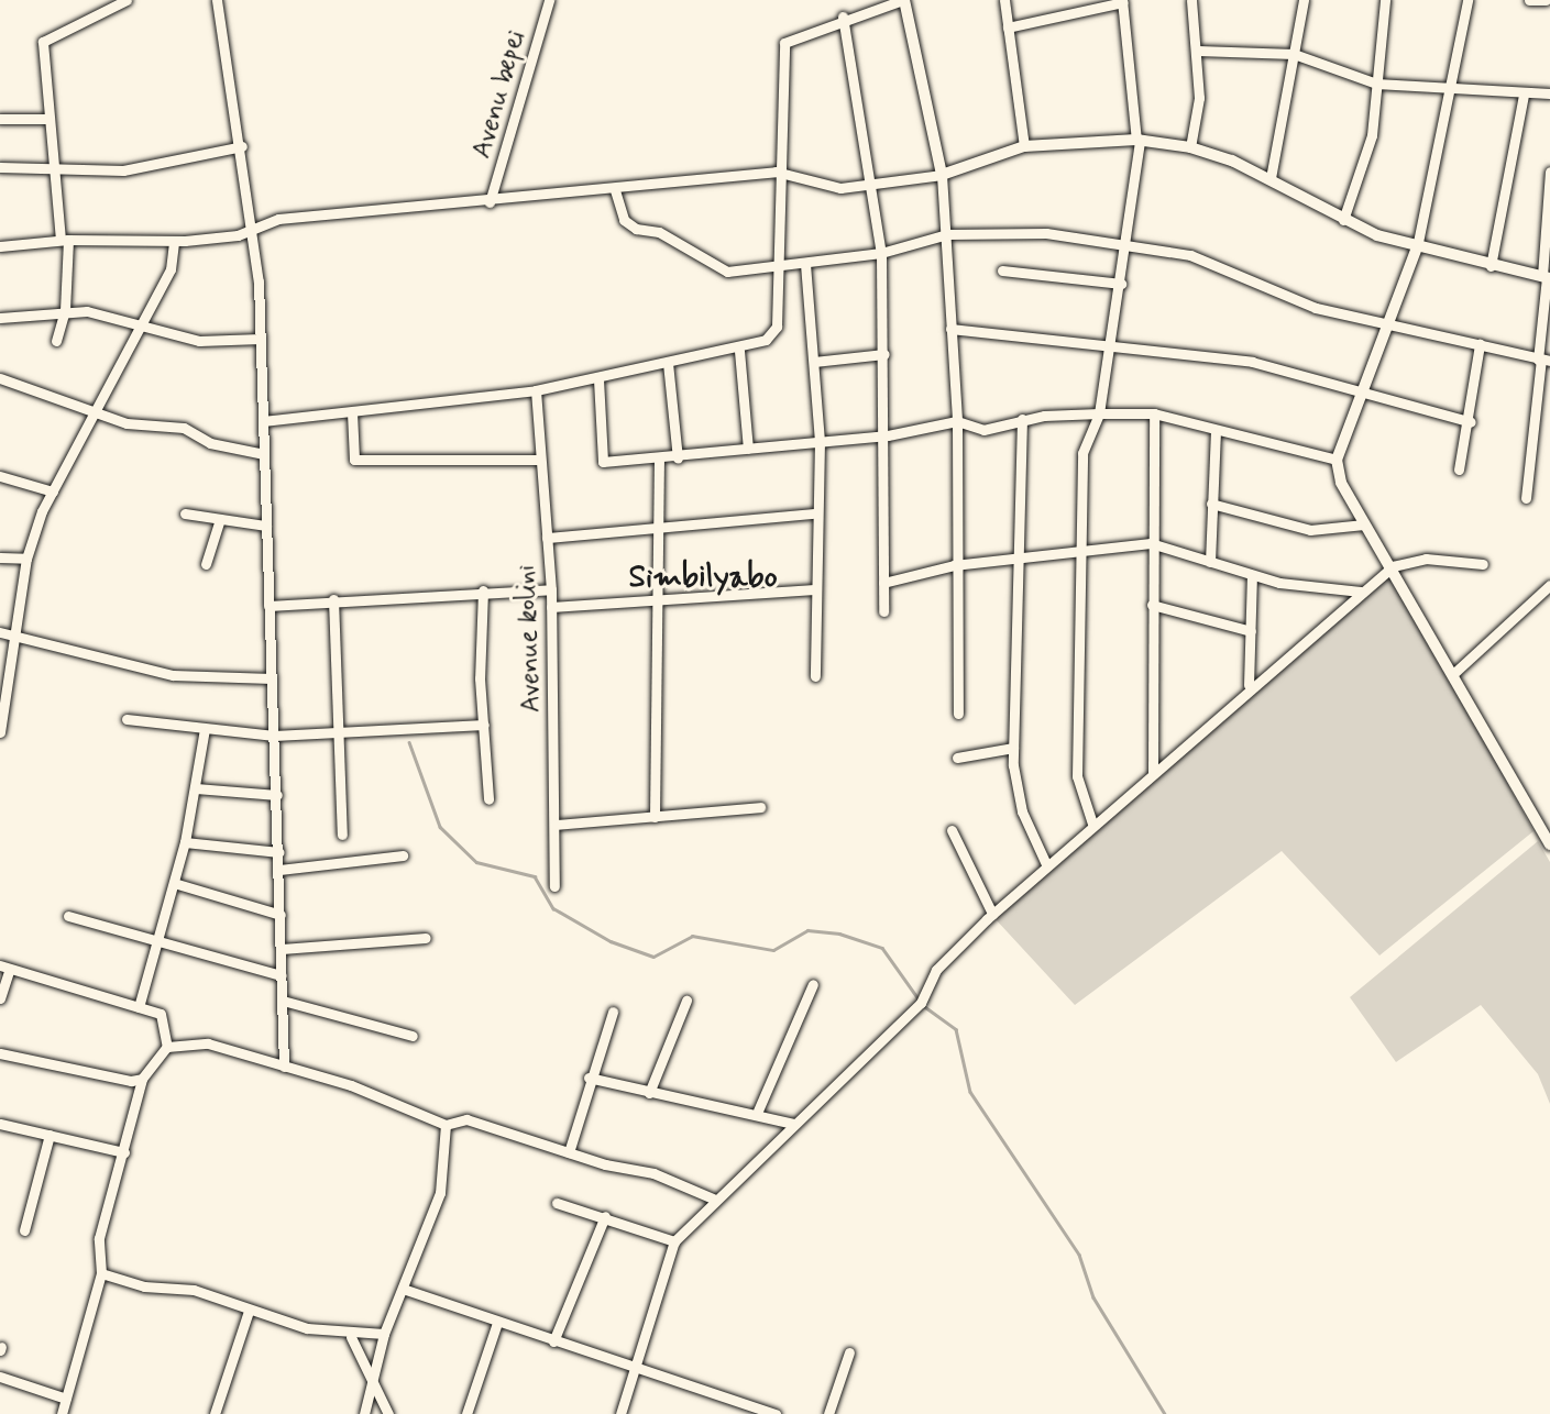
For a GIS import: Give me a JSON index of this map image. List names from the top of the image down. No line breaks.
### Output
{"streets":{"street":["Avenu bepei","Avenue kolini"]},"districts":["Simbilyabo"]}
